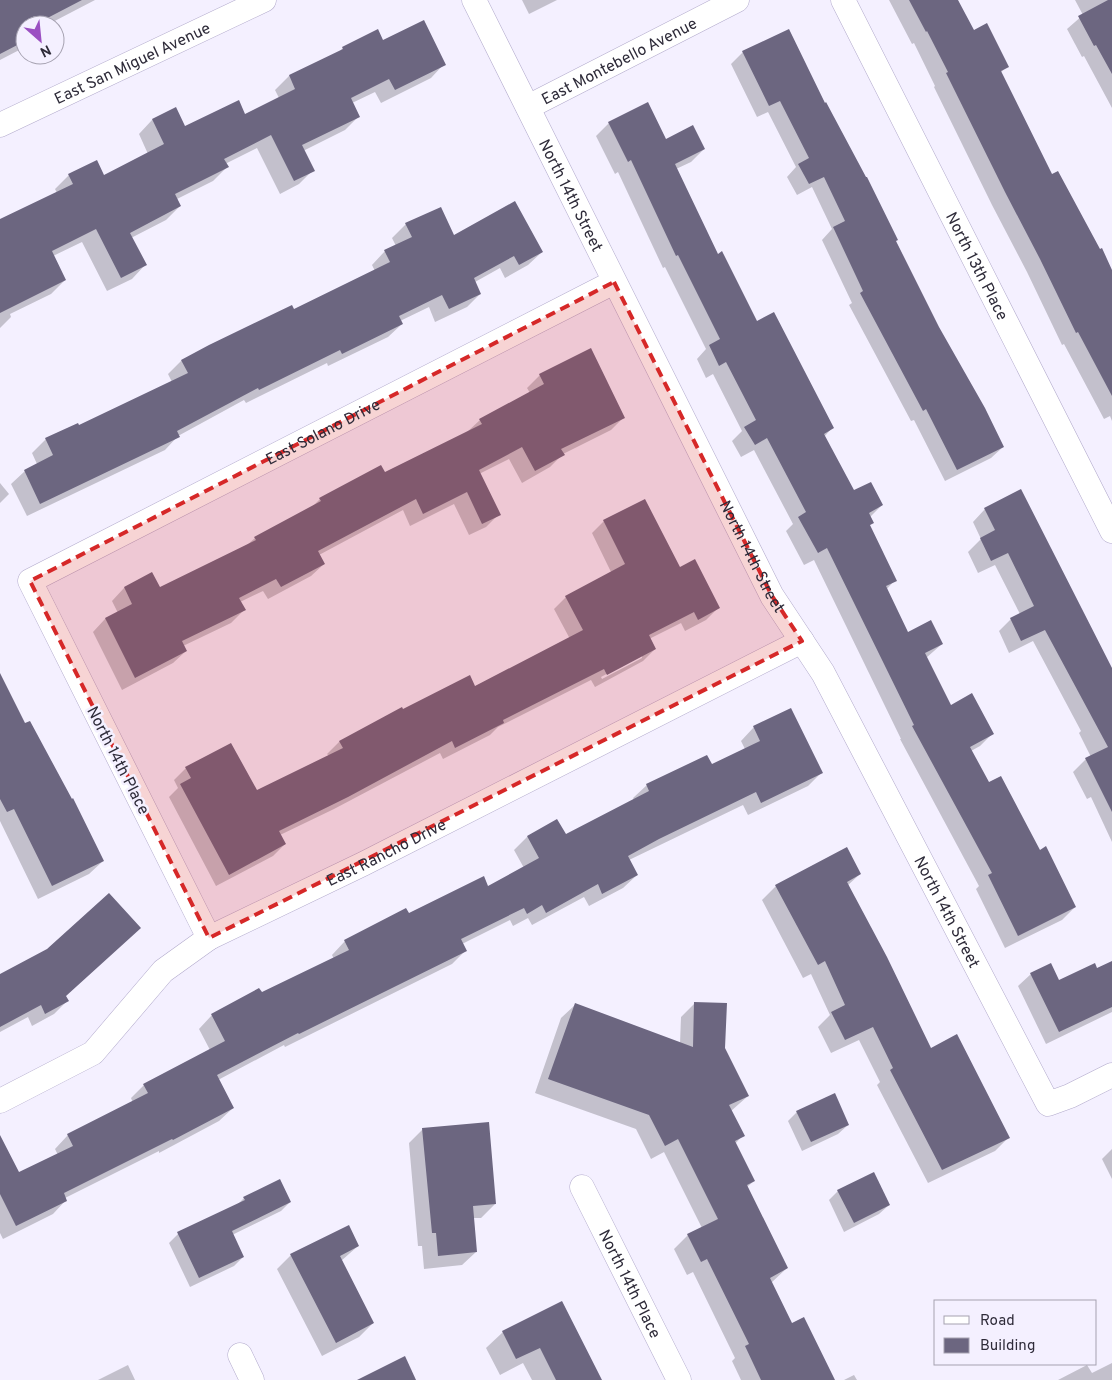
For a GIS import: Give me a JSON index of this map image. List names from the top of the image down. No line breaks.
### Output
{"streets":{"street":["East Montebello Avenue","East San Miguel Avenue","North 14th Street","North 13th Place","East Solano Drive","North 14th Place","East Rancho Drive"]},"crossings":[["East Montebello Avenue","North 14th Street"],["North 14th Street","East Solano Drive"],["North 14th Street","East Rancho Drive"],["East Solano Drive","North 14th Place"],["North 14th Place","East Rancho Drive"]],"legend":["Road","Building"],"north":"bottom right"}
